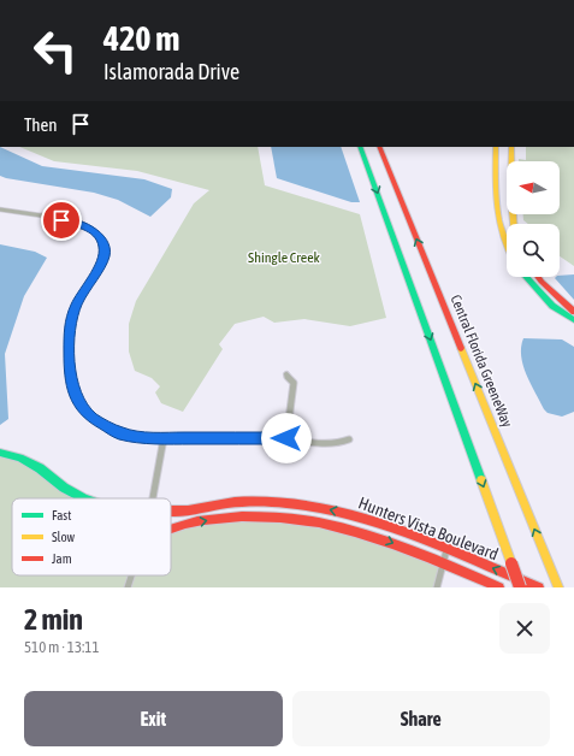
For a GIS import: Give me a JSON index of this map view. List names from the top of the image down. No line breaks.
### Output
{"streets":{"main road":["Central Florida GreeneWay","Hunters Vista Boulevard"]},"parks":["Shingle Creek"],"legend":["Fast","Slow","Jam"],"north":"left","page":{"turn":["420 m","Islamorada Drive"],"then":"Then","heading":["2 min","510 m · 13:11"],"buttons":["Exit","Share"]}}
